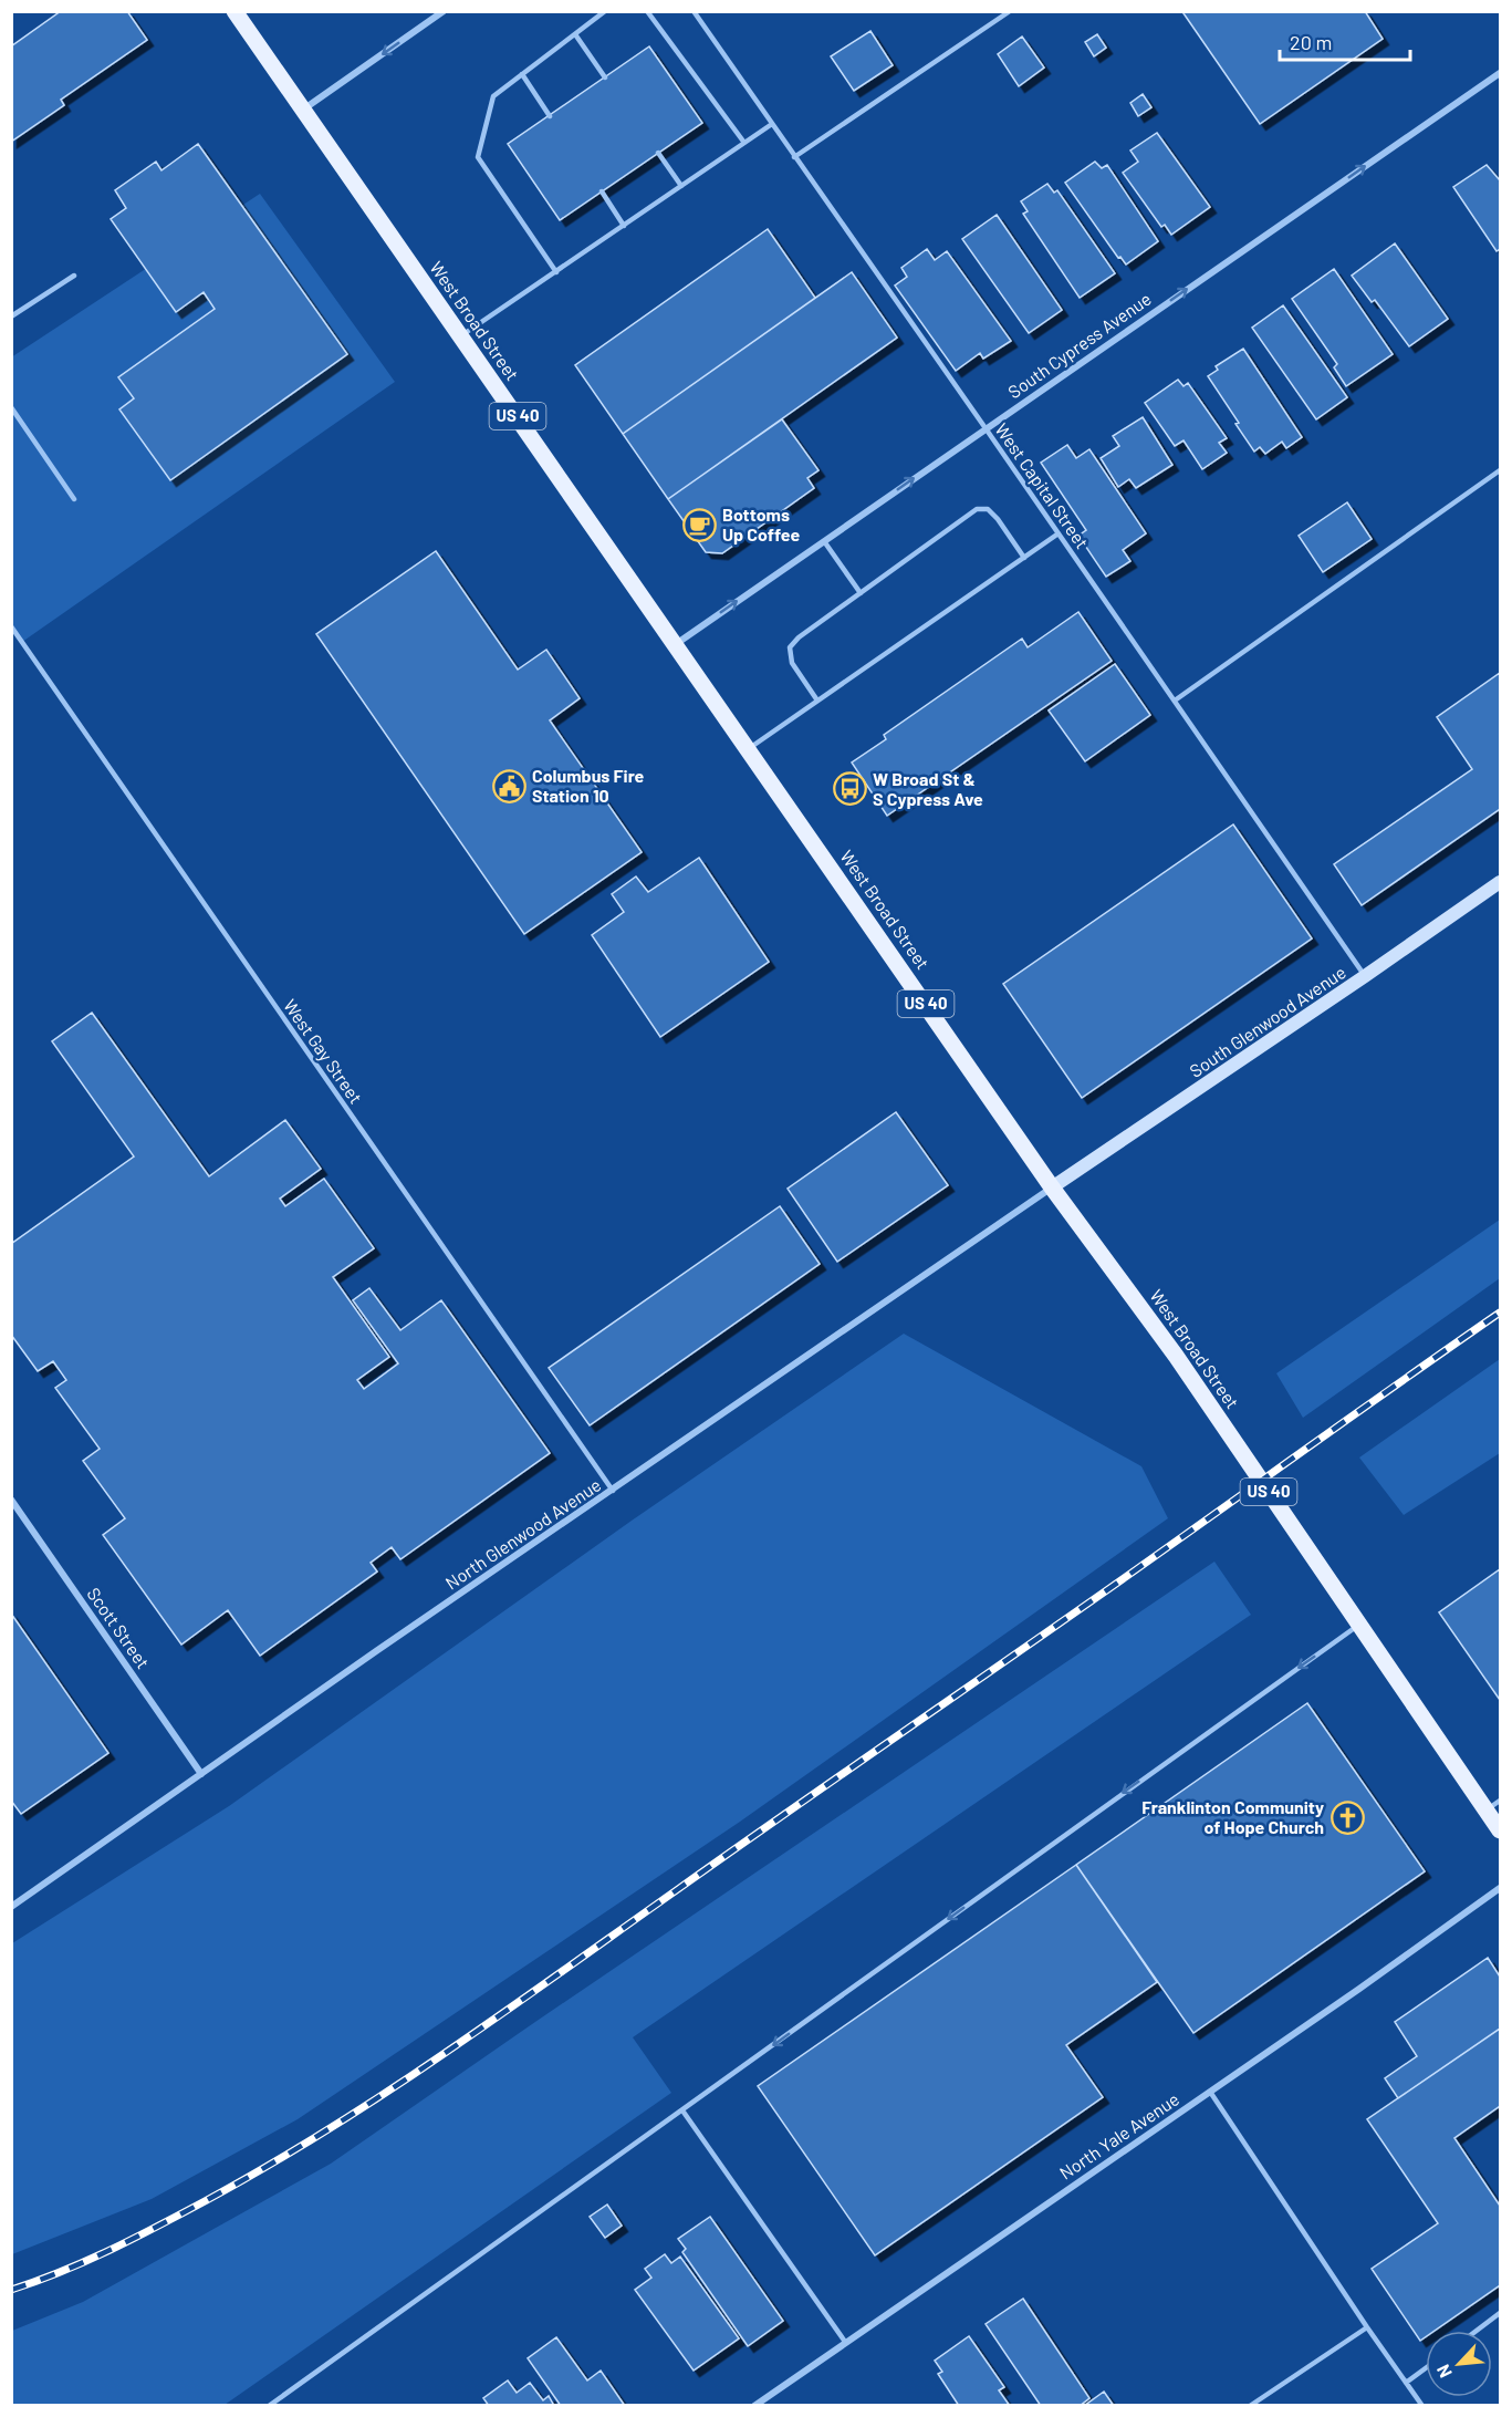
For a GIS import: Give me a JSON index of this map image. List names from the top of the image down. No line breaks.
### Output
{"streets":{"main road":["West Broad Street","US 40"],"street":["South Cypress Avenue","South Glenwood Avenue","North Glenwood Avenue","Scott Street","North Yale Avenue"],"lane":["West Capital Street","West Gay Street"]},"crossings":[["West Broad Street","South Cypress Avenue"],["West Broad Street","South Glenwood Avenue"],["West Broad Street","North Glenwood Avenue"],["South Cypress Avenue","West Capital Street"],["West Capital Street","South Glenwood Avenue"],["South Glenwood Avenue","North Glenwood Avenue"],["West Gay Street","North Glenwood Avenue"],["North Glenwood Avenue","Scott Street"]],"one_way":["South Cypress Avenue"],"places":{"cafe":["Bottoms Up Coffee"],"public building":["Columbus Fire Station 10"],"bus stop":["W Broad St & S Cypress Ave"],"church":["Franklinton Community of Hope Church"]},"scale_bar":"20 m","north":"bottom left"}
